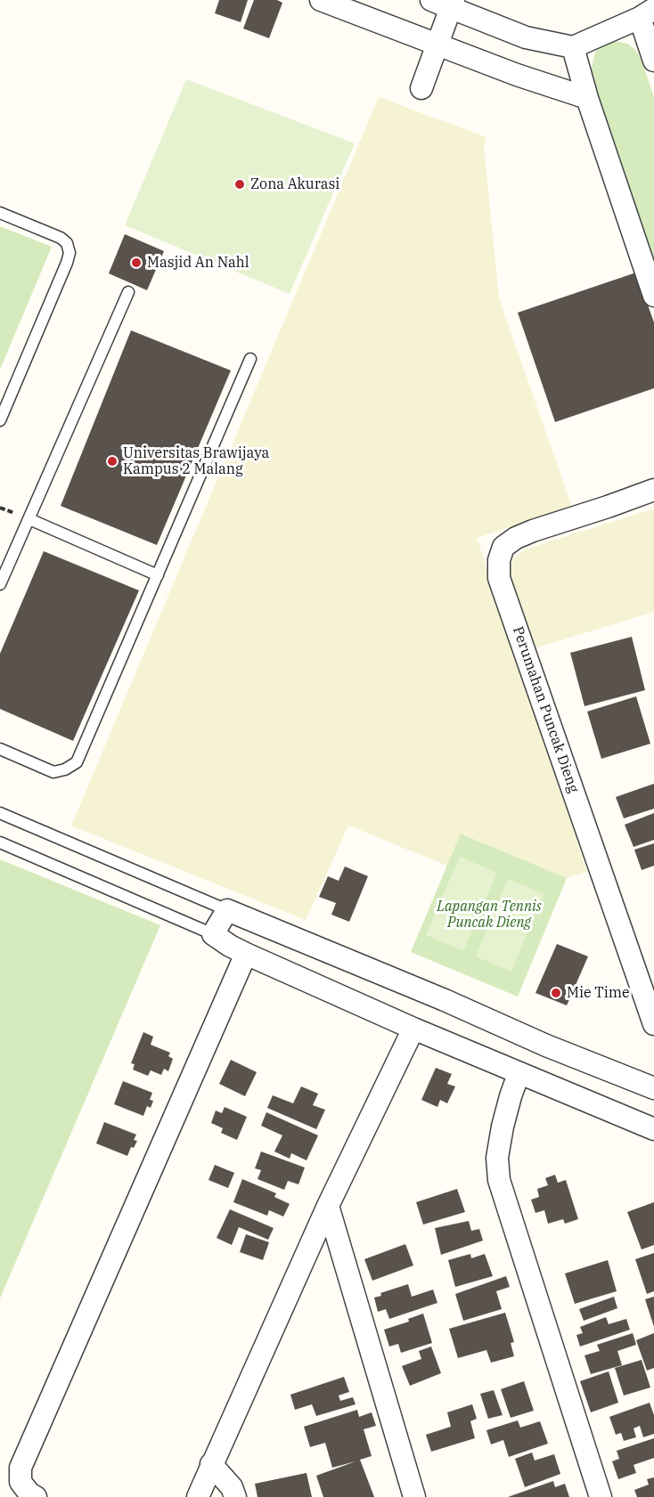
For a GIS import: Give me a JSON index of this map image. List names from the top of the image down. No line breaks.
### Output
{"streets":{"street":["Perumahan Puncak Dieng"]},"parks":["Lapangan Tennis Puncak Dieng"],"places":["Zona Akurasi","Masjid An Nahl","Universitas Brawijaya Kampus 2 Malang","Mie Time"]}
